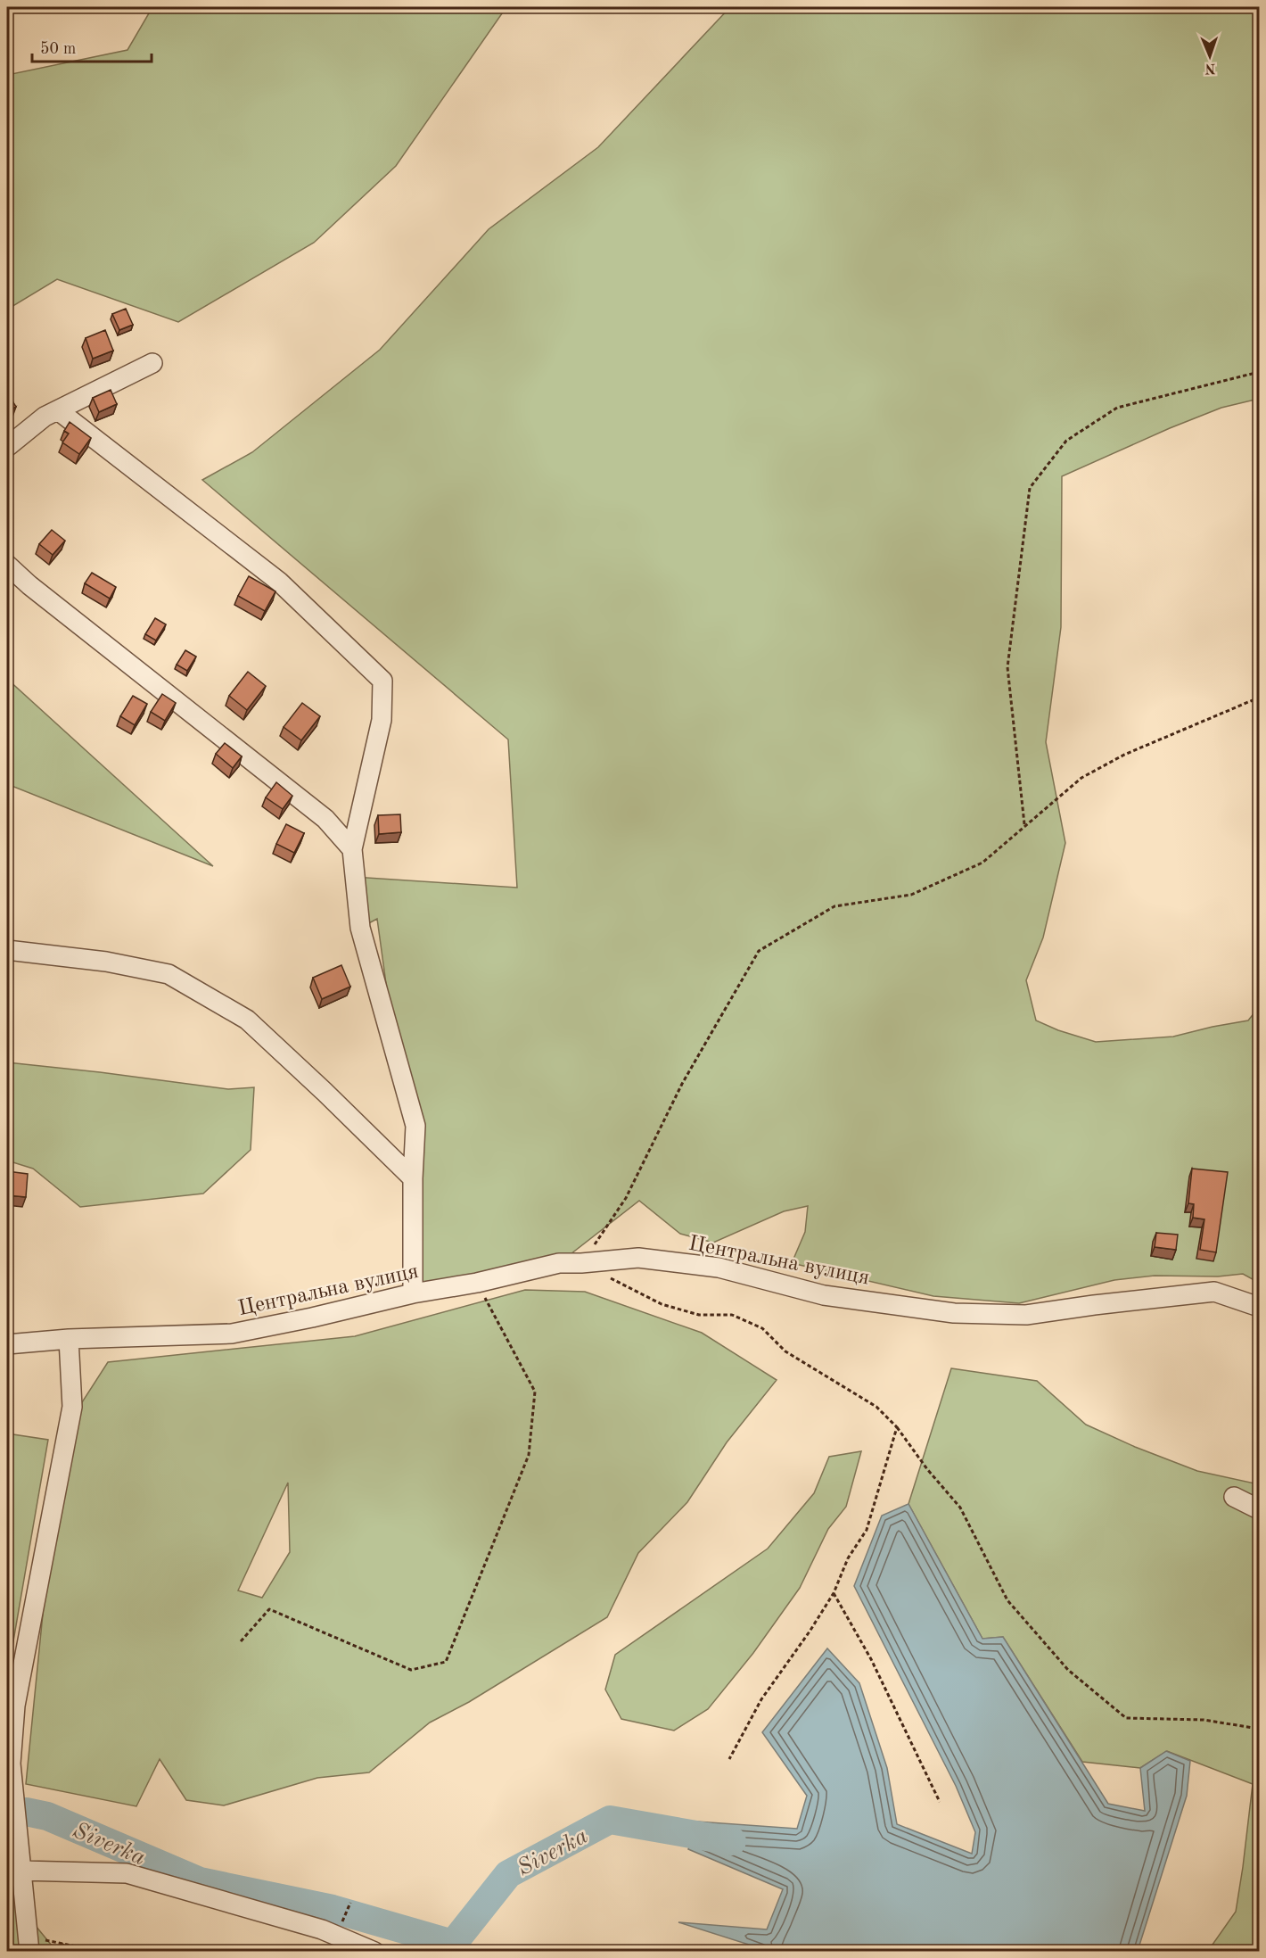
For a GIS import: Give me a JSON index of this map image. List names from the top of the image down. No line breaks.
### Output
{"streets":{"street":["Центральна вулиця"]},"water":["Siverka"],"scale_bar":"50 m","north":"bottom"}
